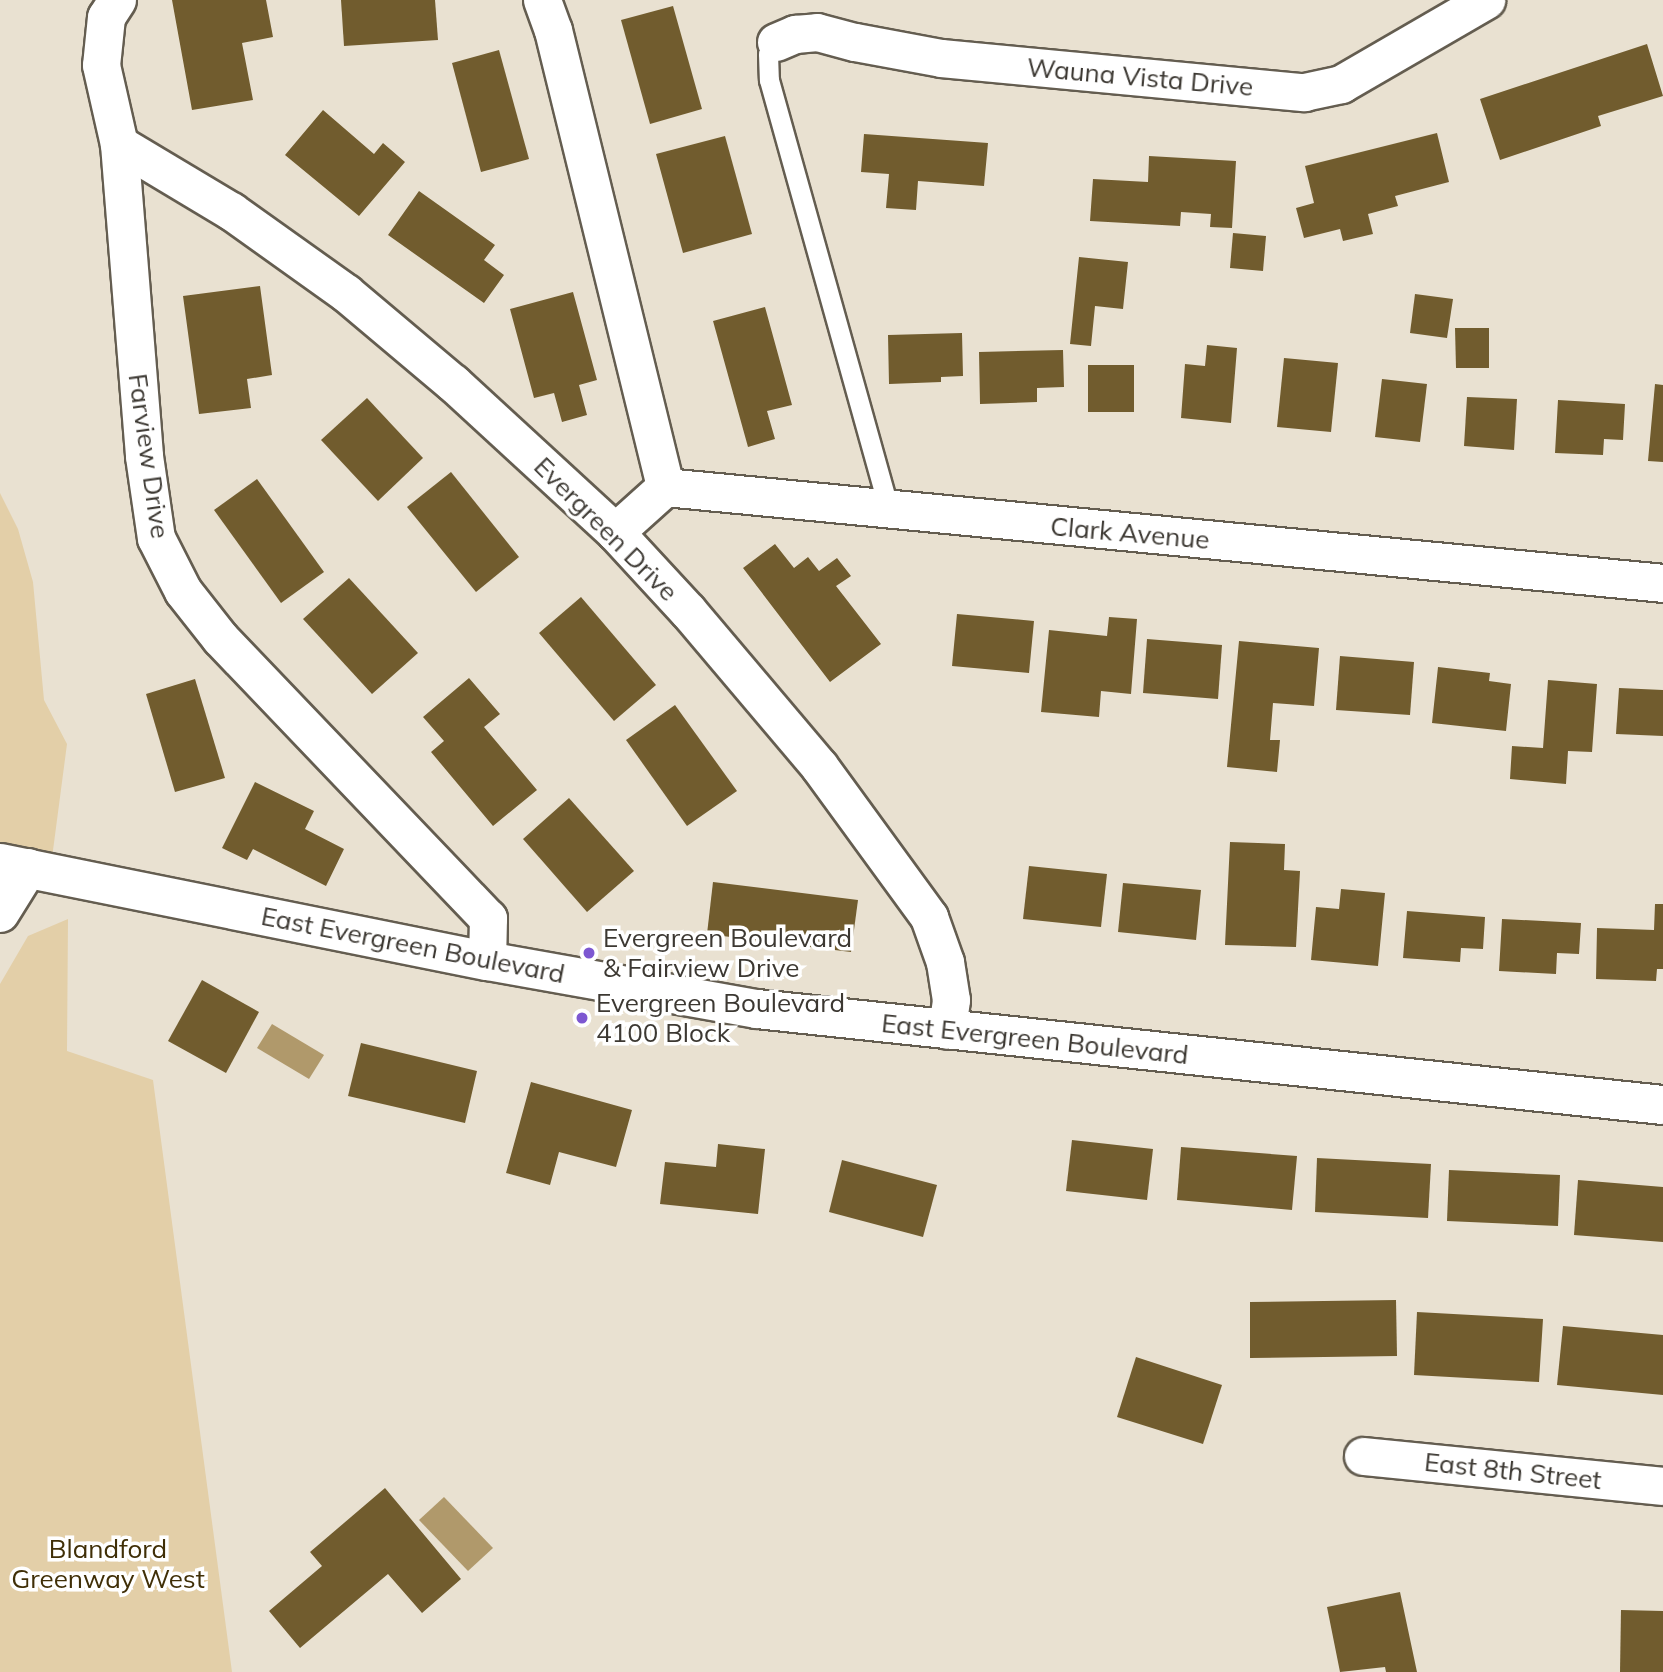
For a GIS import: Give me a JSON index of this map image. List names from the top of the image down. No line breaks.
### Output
{"streets":{"street":["Wauna Vista Drive","Farview Drive","Evergreen Drive","Clark Avenue","East Evergreen Boulevard","East 8th Street"]},"crossings":[["Farview Drive","Evergreen Drive"],["Farview Drive","East Evergreen Boulevard"],["Evergreen Drive","East Evergreen Boulevard"]],"parks":["Blandford Greenway West"],"places":["Evergreen Boulevard & Fairview Drive","Evergreen Boulevard 4100 Block"]}
